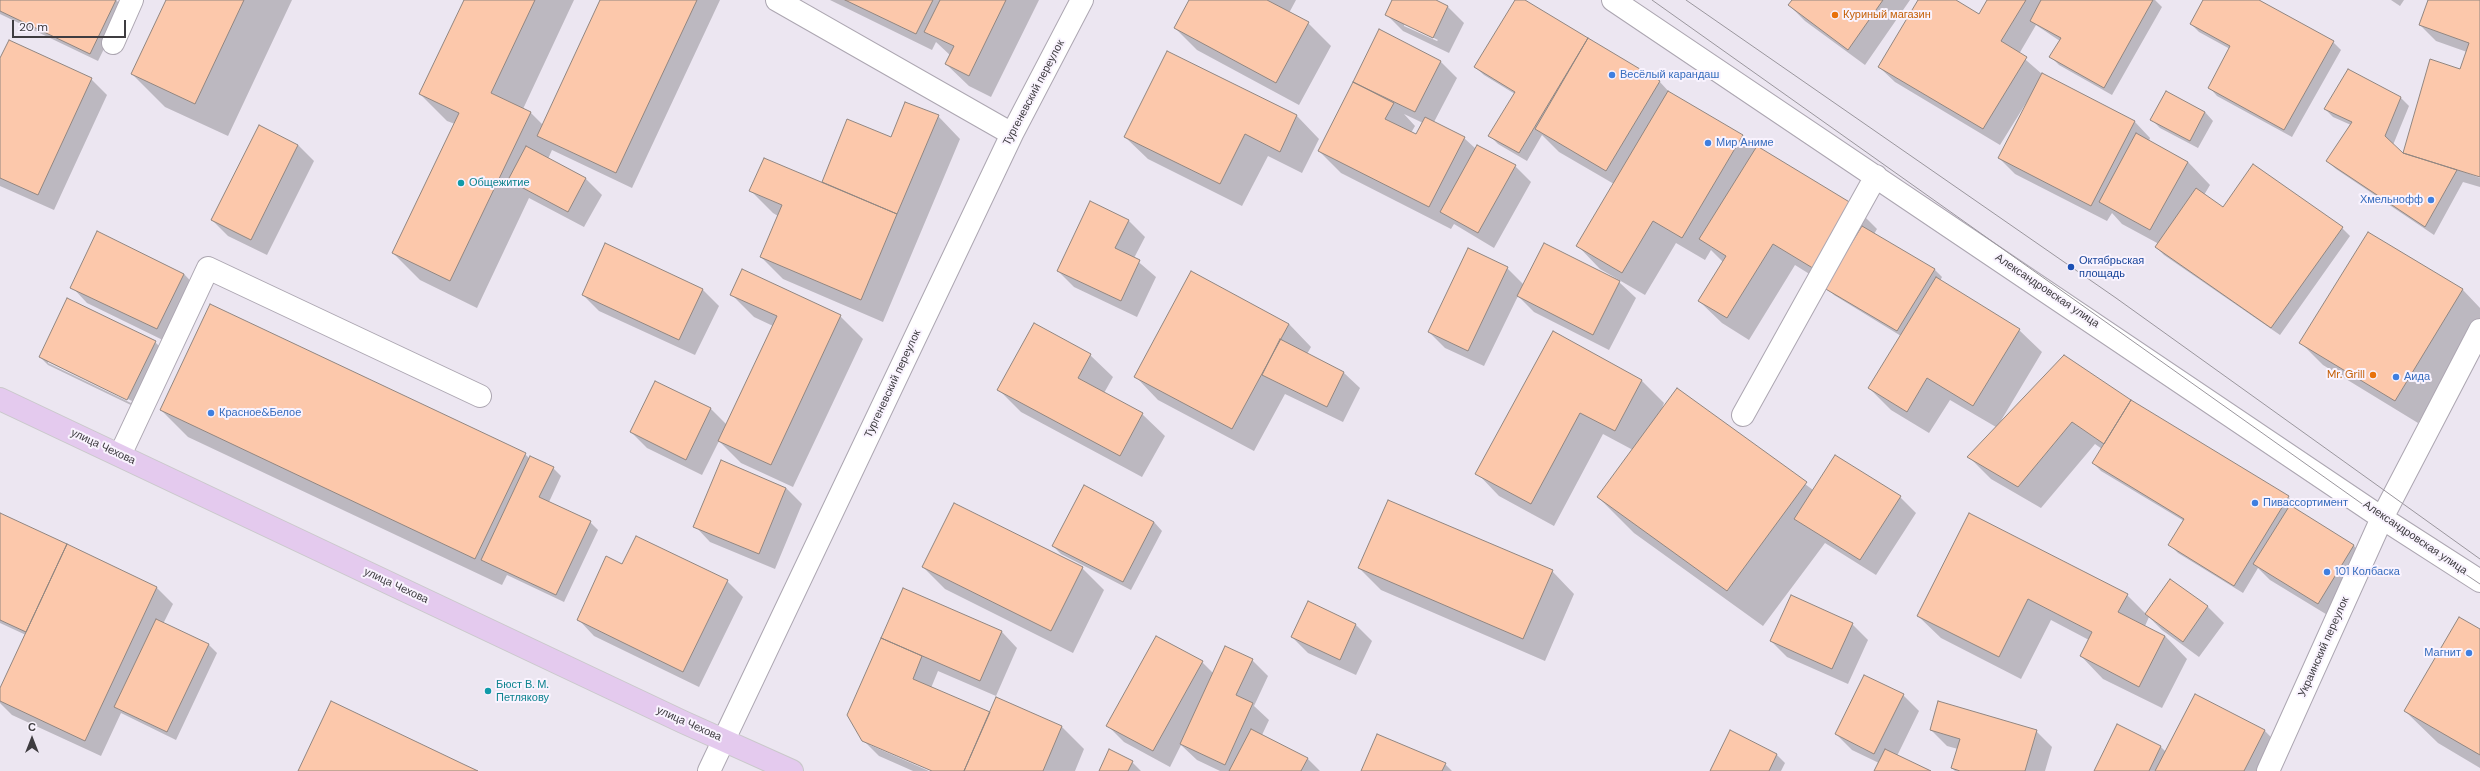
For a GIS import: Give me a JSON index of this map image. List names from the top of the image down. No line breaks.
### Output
{"streets":{"main road":["улица Чехова"],"street":["Тургеневский переулок","Александровская улица","Украинский переулок"]},"crossings":[["Тургеневский переулок","улица Чехова"],["Александровская улица","Украинский переулок"]],"places":["Куриный магазин","Весёлый карандаш","Мир Аниме","Общежитие","Хмельнофф","Октябрьская площадь","Mr. Grill","Аида","Красное&Белое","Пивассортимент","101 Колбаска","Магнит","Бюст В. М. Петлякову"],"scale_bar":"20 m","north":"top"}
